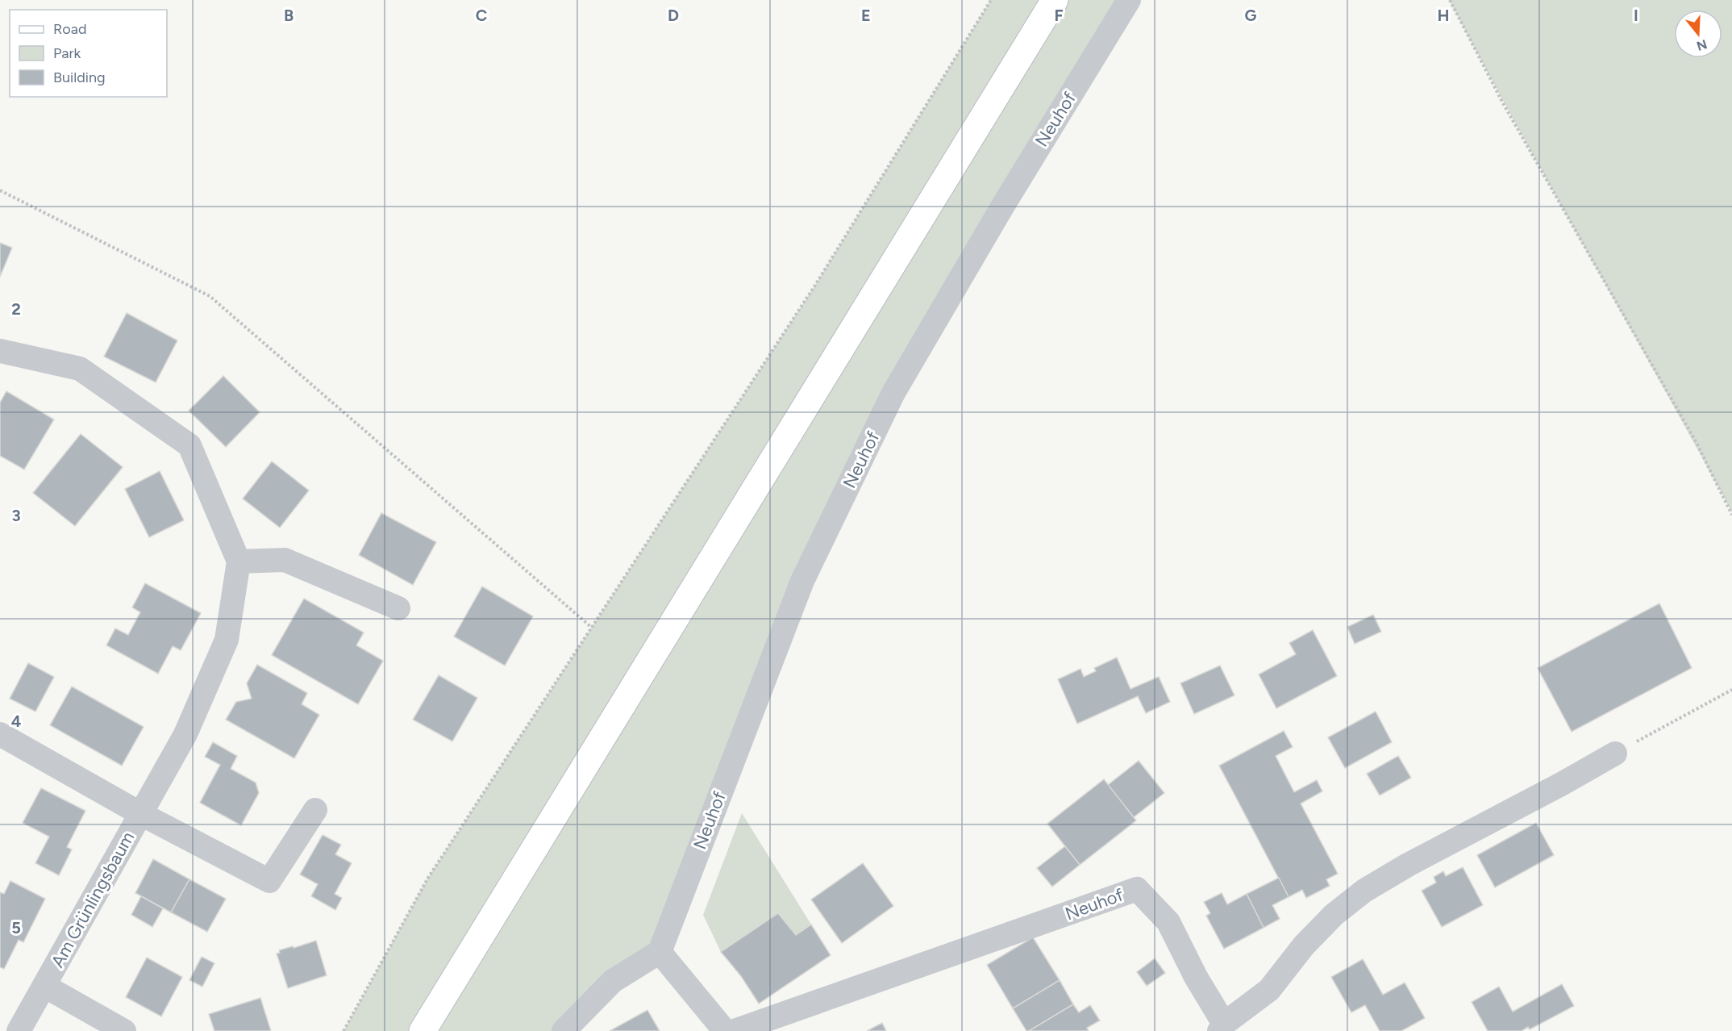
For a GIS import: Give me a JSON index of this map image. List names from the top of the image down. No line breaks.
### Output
{"streets":{"street":["Neuhof","Am Grünlingsbaum"]},"legend":["Road","Park","Building"],"north":"bottom","grid":{"columns":["B","C","D","E","F","G","H","I"],"rows":["2","3","4","5"]}}
